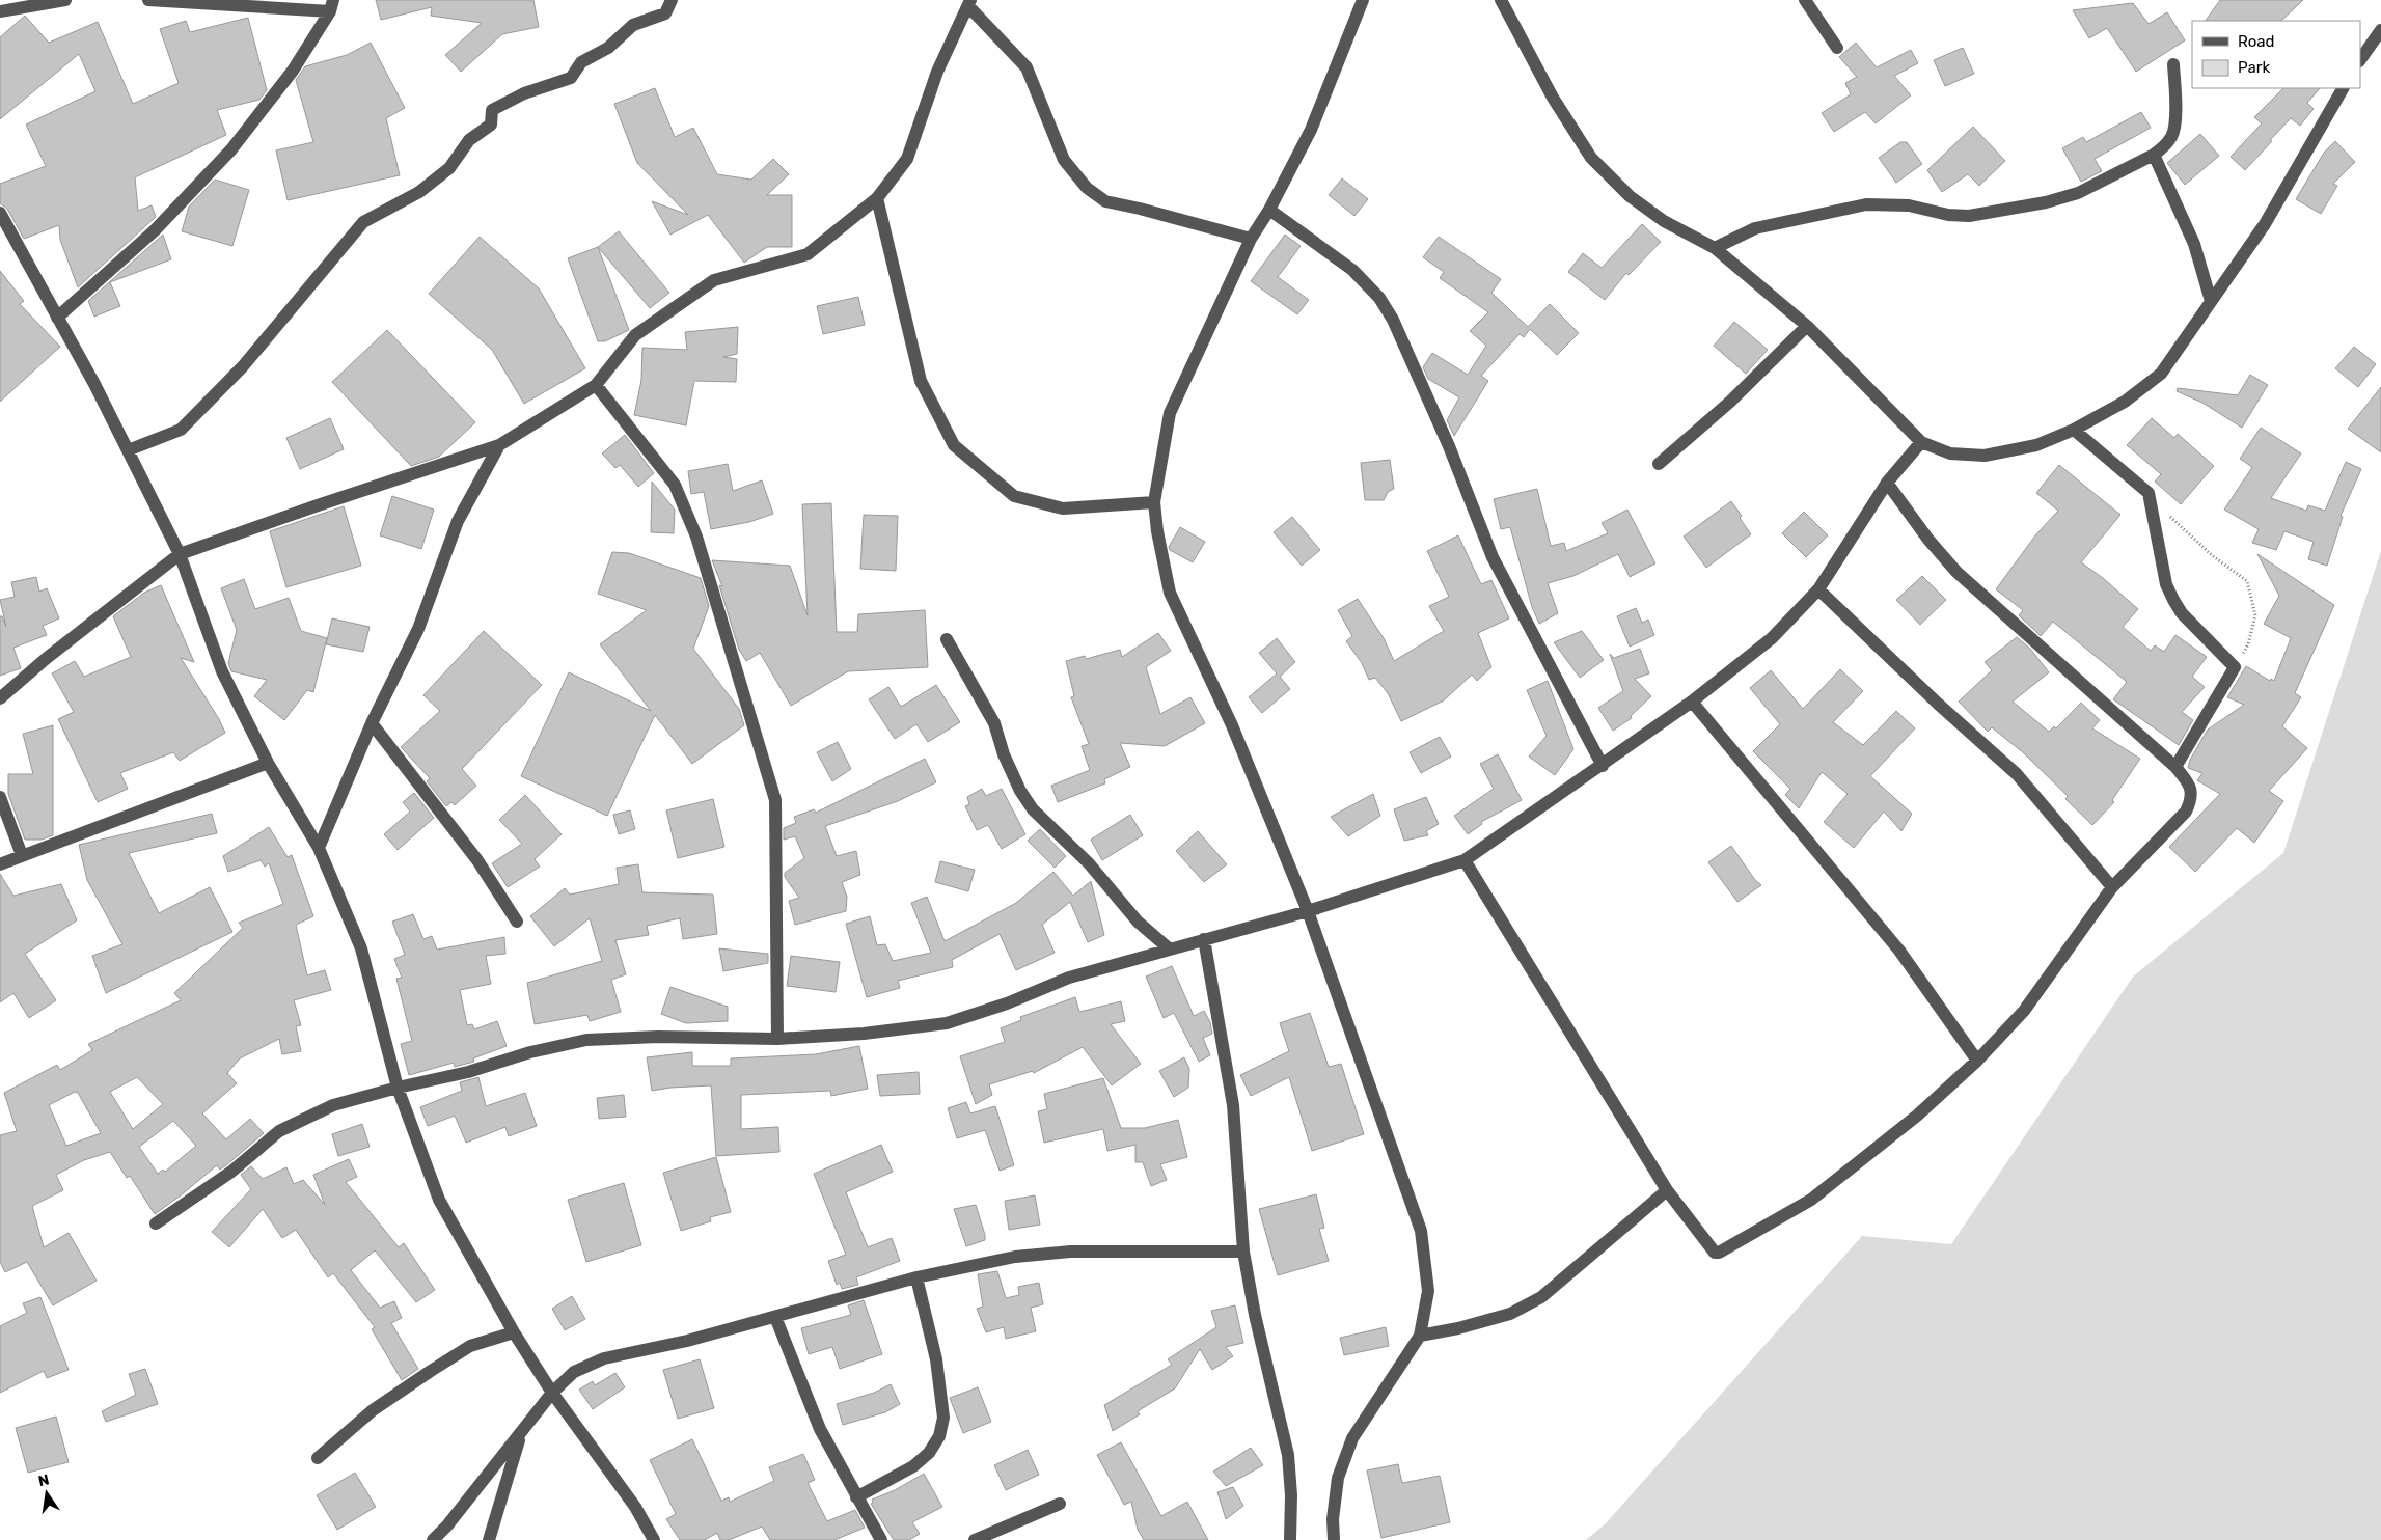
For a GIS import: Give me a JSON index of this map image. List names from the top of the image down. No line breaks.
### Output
{"legend":["Road","Park"],"north":"top"}
